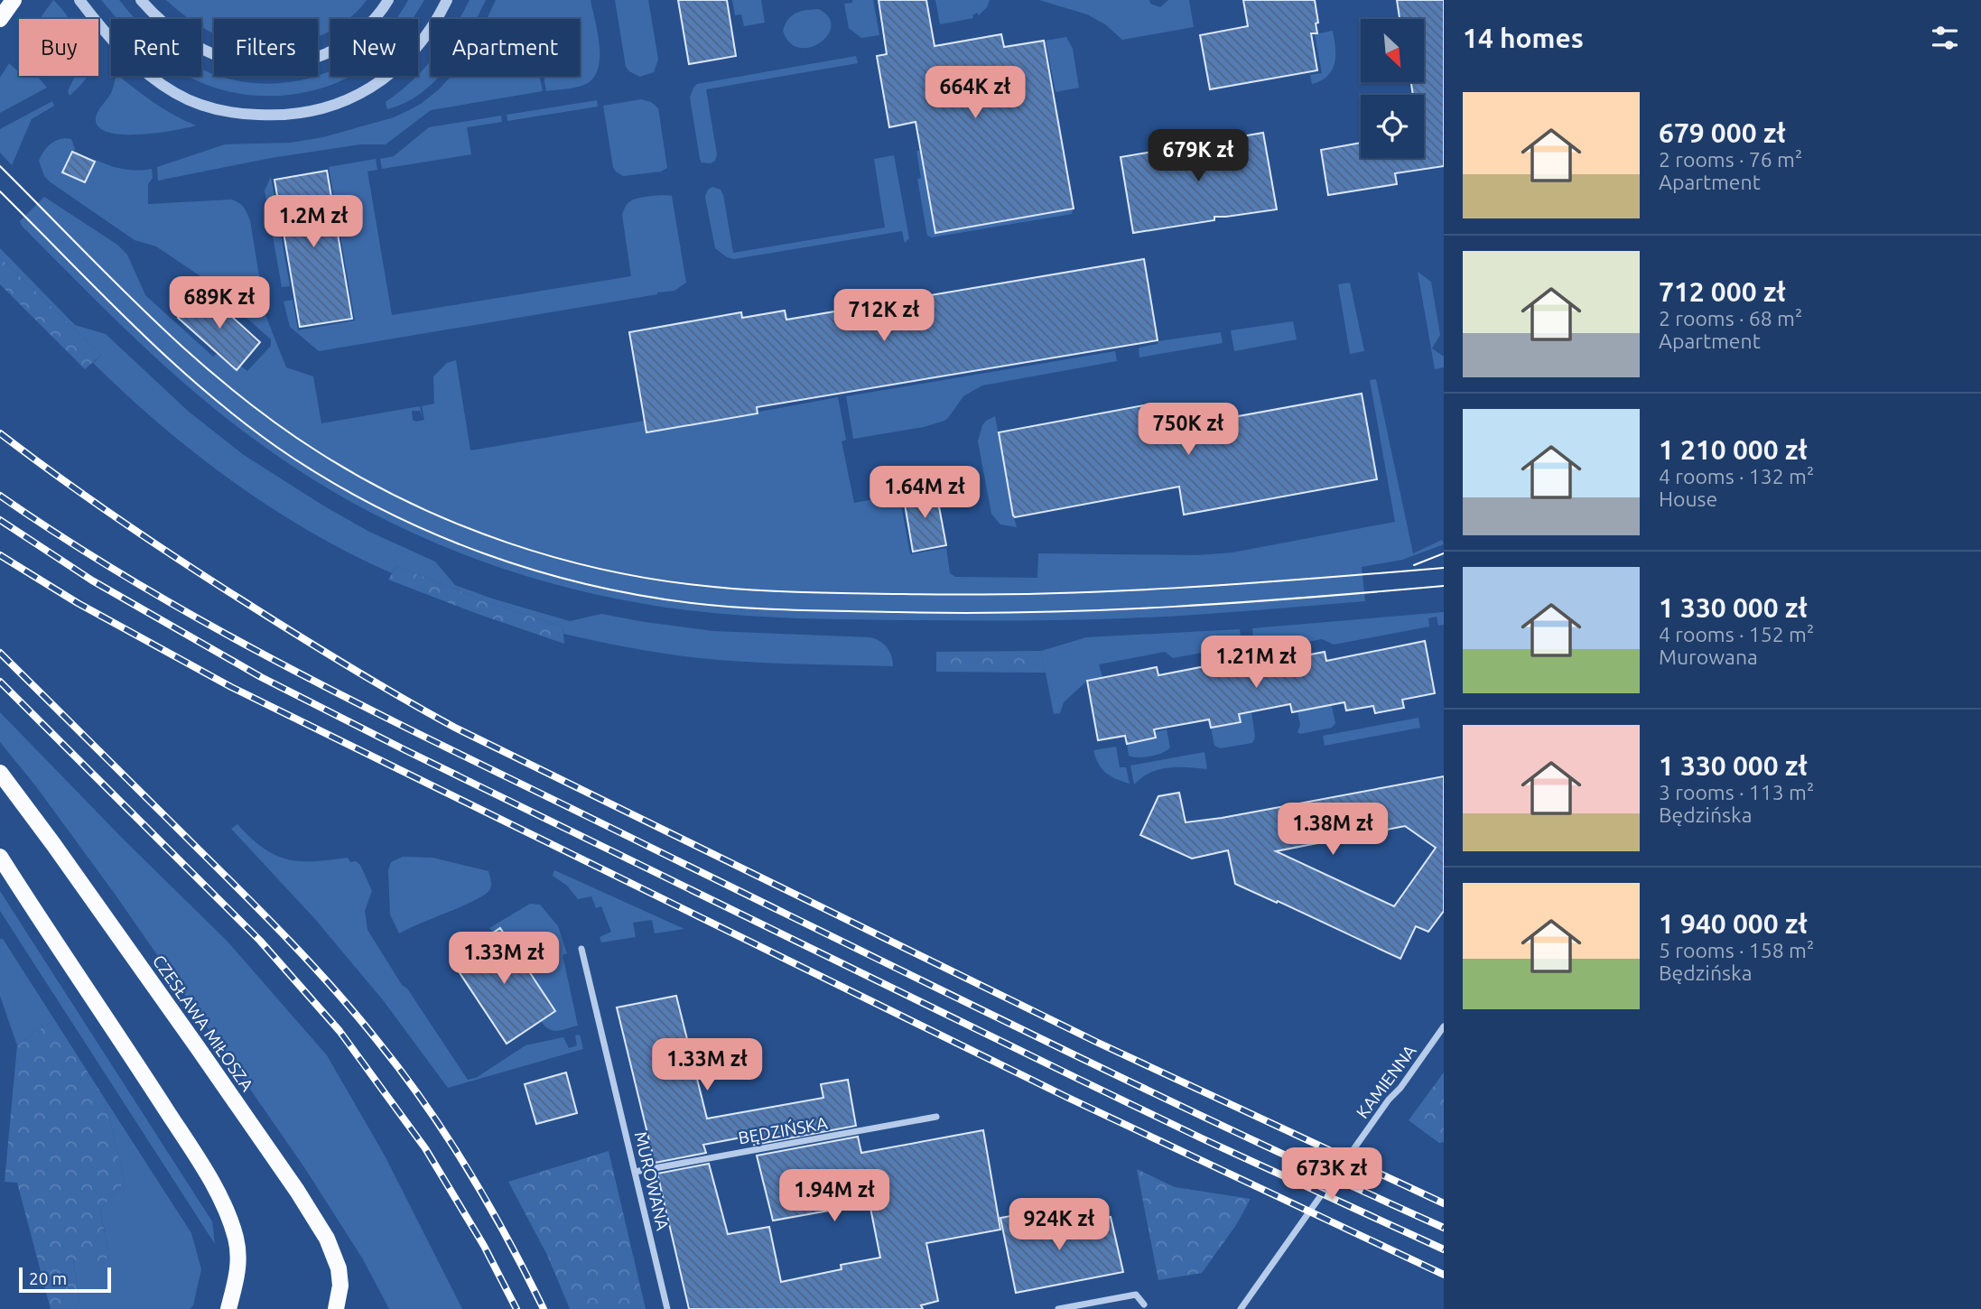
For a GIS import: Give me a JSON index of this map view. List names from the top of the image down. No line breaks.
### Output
{"streets":{"main road":["CZESŁAWA MIŁOSZA"],"street":["KAMIENNA","BĘDZIŃSKA","MUROWANA"]},"crossings":[["BĘDZIŃSKA","MUROWANA"]],"scale_bar":"20 m","north":"bottom right","page":{"heading":"14 homes","chip":["Buy","Rent","Filters","New","Apartment"],"price":["664K zł","679K zł","1.2M zł","689K zł","712K zł","750K zł","1.64M zł","1.21M zł","1.38M zł","1.33M zł","1.33M zł","673K zł","1.94M zł","924K zł"],"list":[{"name":"679 000 zł","note":"2 rooms · 76 m² · Apartment"},{"name":"712 000 zł","note":"2 rooms · 68 m² · Apartment"},{"name":"1 210 000 zł","note":"4 rooms · 132 m² · House"},{"name":"1 330 000 zł","note":"4 rooms · 152 m² · Murowana"},{"name":"1 330 000 zł","note":"3 rooms · 113 m² · Będzińska"},{"name":"1 940 000 zł","note":"5 rooms · 158 m² · Będzińska"}],"scale":"20 m"}}
